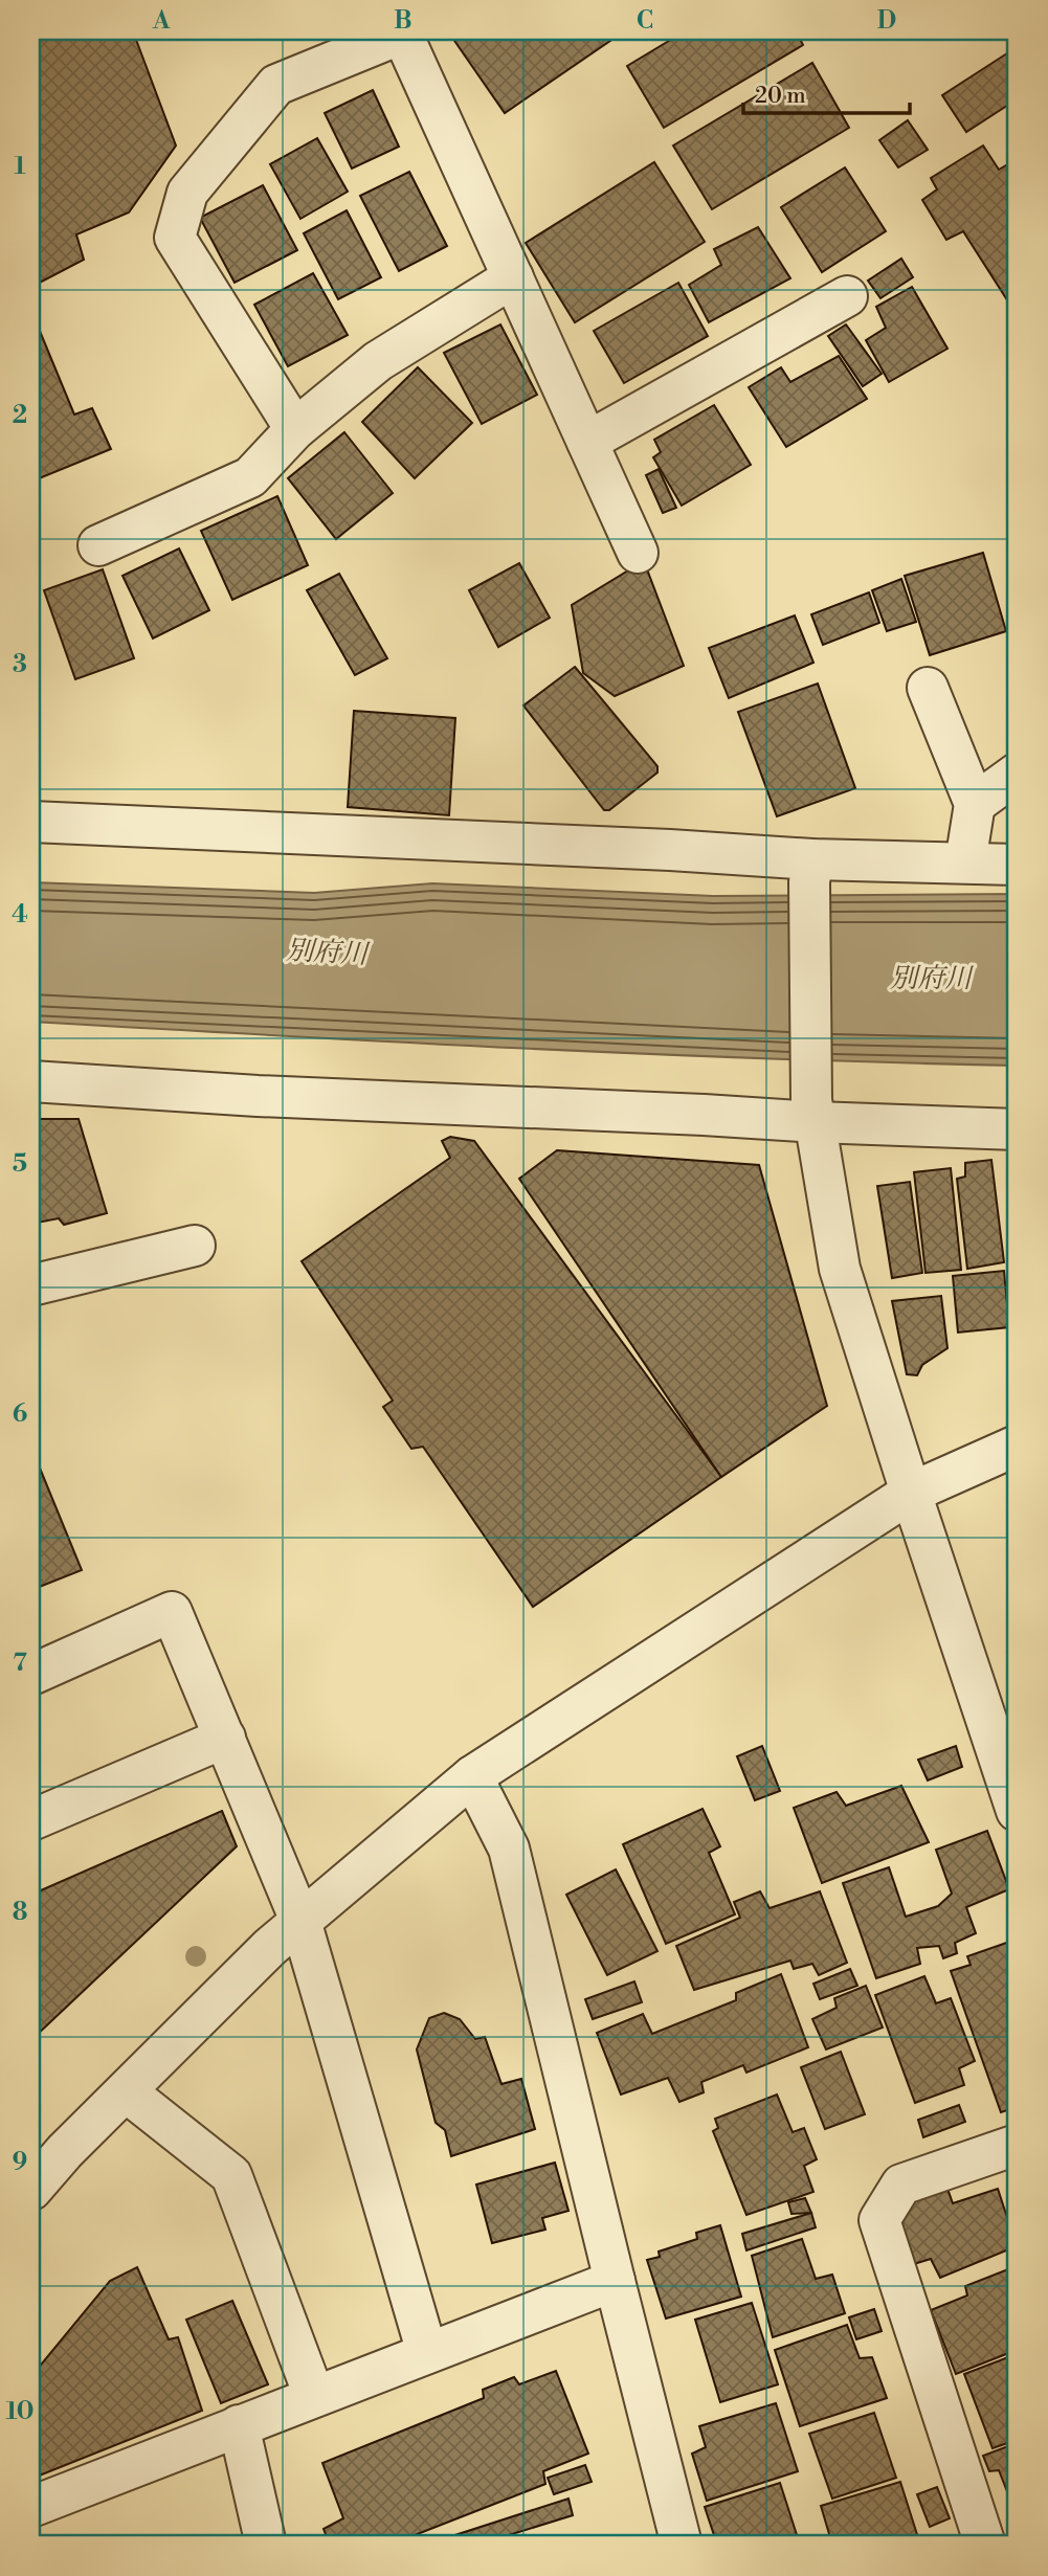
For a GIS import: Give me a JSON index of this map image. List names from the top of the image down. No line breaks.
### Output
{"water":["別府川"],"scale_bar":"20 m","grid":{"columns":["A","B","C","D"],"rows":["1","2","3","4","5","6","7","8","9","10"]}}
